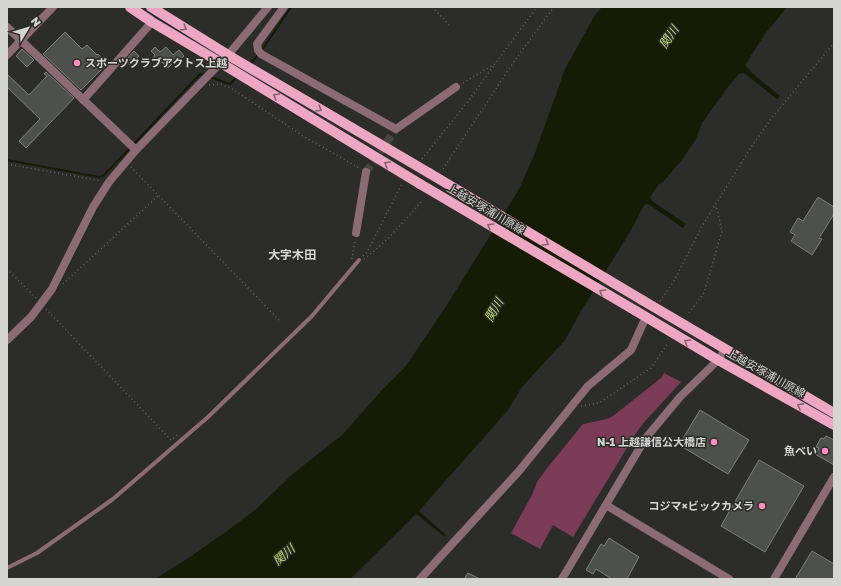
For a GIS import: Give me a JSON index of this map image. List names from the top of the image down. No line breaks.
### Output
{"streets":{"main road":["上越安塚浦川原線"]},"districts":["大字木田"],"water":["関川"],"places":["スポーツクラブアクトス上越","N-1 上越謙信公大橋店","魚べい","コジマ×ビックカメラ"],"north":"top right"}
